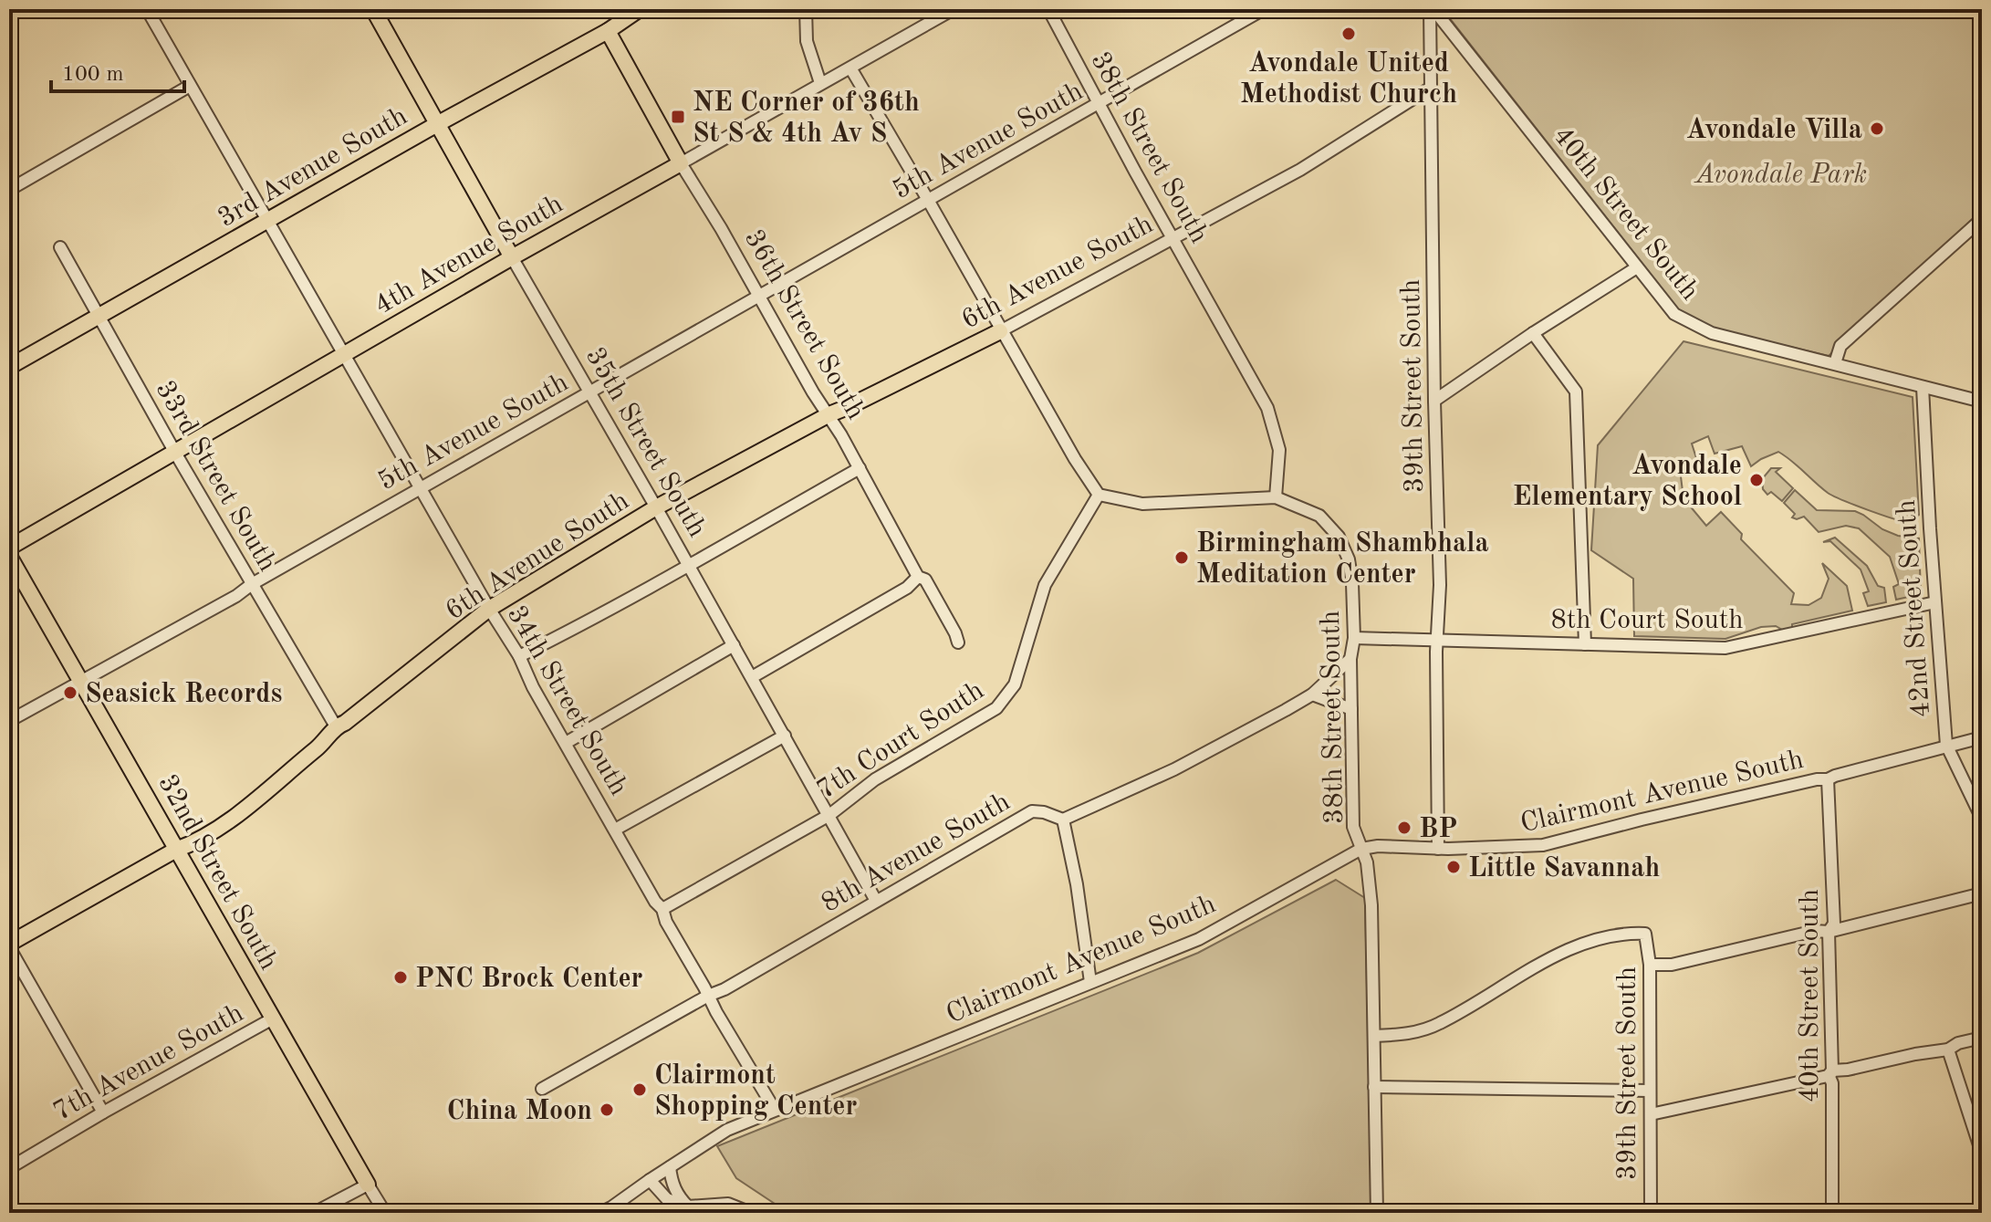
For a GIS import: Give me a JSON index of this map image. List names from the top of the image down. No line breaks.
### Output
{"streets":{"main road":["3rd Avenue South","4th Avenue South","6th Avenue South","36th Street South","35th Street South","32nd Street South"],"street":["5th Avenue South","38th Street South","40th Street South","39th Street South","33rd Street South","42nd Street South","8th Court South","34th Street South","7th Court South","Clairmont Avenue South","8th Avenue South","7th Avenue South"]},"crossings":[["5th Avenue South","38th Street South"],["5th Avenue South","36th Street South"],["5th Avenue South","35th Street South"],["5th Avenue South","33rd Street South"],["5th Avenue South","34th Street South"],["5th Avenue South","32nd Street South"],["38th Street South","6th Avenue South"],["38th Street South","39th Street South"],["38th Street South","8th Court South"],["38th Street South","Clairmont Avenue South"],["3rd Avenue South","36th Street South"],["3rd Avenue South","35th Street South"],["3rd Avenue South","33rd Street South"],["3rd Avenue South","34th Street South"],["40th Street South","39th Street South"],["40th Street South","42nd Street South"],["40th Street South","Clairmont Avenue South"],["4th Avenue South","36th Street South"],["4th Avenue South","35th Street South"],["4th Avenue South","33rd Street South"],["4th Avenue South","34th Street South"],["6th Avenue South","36th Street South"],["6th Avenue South","39th Street South"],["6th Avenue South","35th Street South"],["6th Avenue South","33rd Street South"],["6th Avenue South","34th Street South"],["6th Avenue South","32nd Street South"],["39th Street South","8th Court South"],["39th Street South","Clairmont Avenue South"],["35th Street South","7th Court South"],["35th Street South","8th Avenue South"],["42nd Street South","8th Court South"],["42nd Street South","Clairmont Avenue South"],["34th Street South","7th Court South"],["34th Street South","Clairmont Avenue South"],["34th Street South","8th Avenue South"],["32nd Street South","7th Avenue South"]],"parks":["Avondale Park"],"places":{"other":["Avondale United Methodist Church","Avondale Villa","Avondale Elementary School","Birmingham Shambhala Meditation Center","Seasick Records","BP","Little Savannah","PNC Brock Center","Clairmont Shopping Center","China Moon"],"transit":["NE Corner of 36th St S & 4th Av S"]},"scale_bar":"100 m"}
